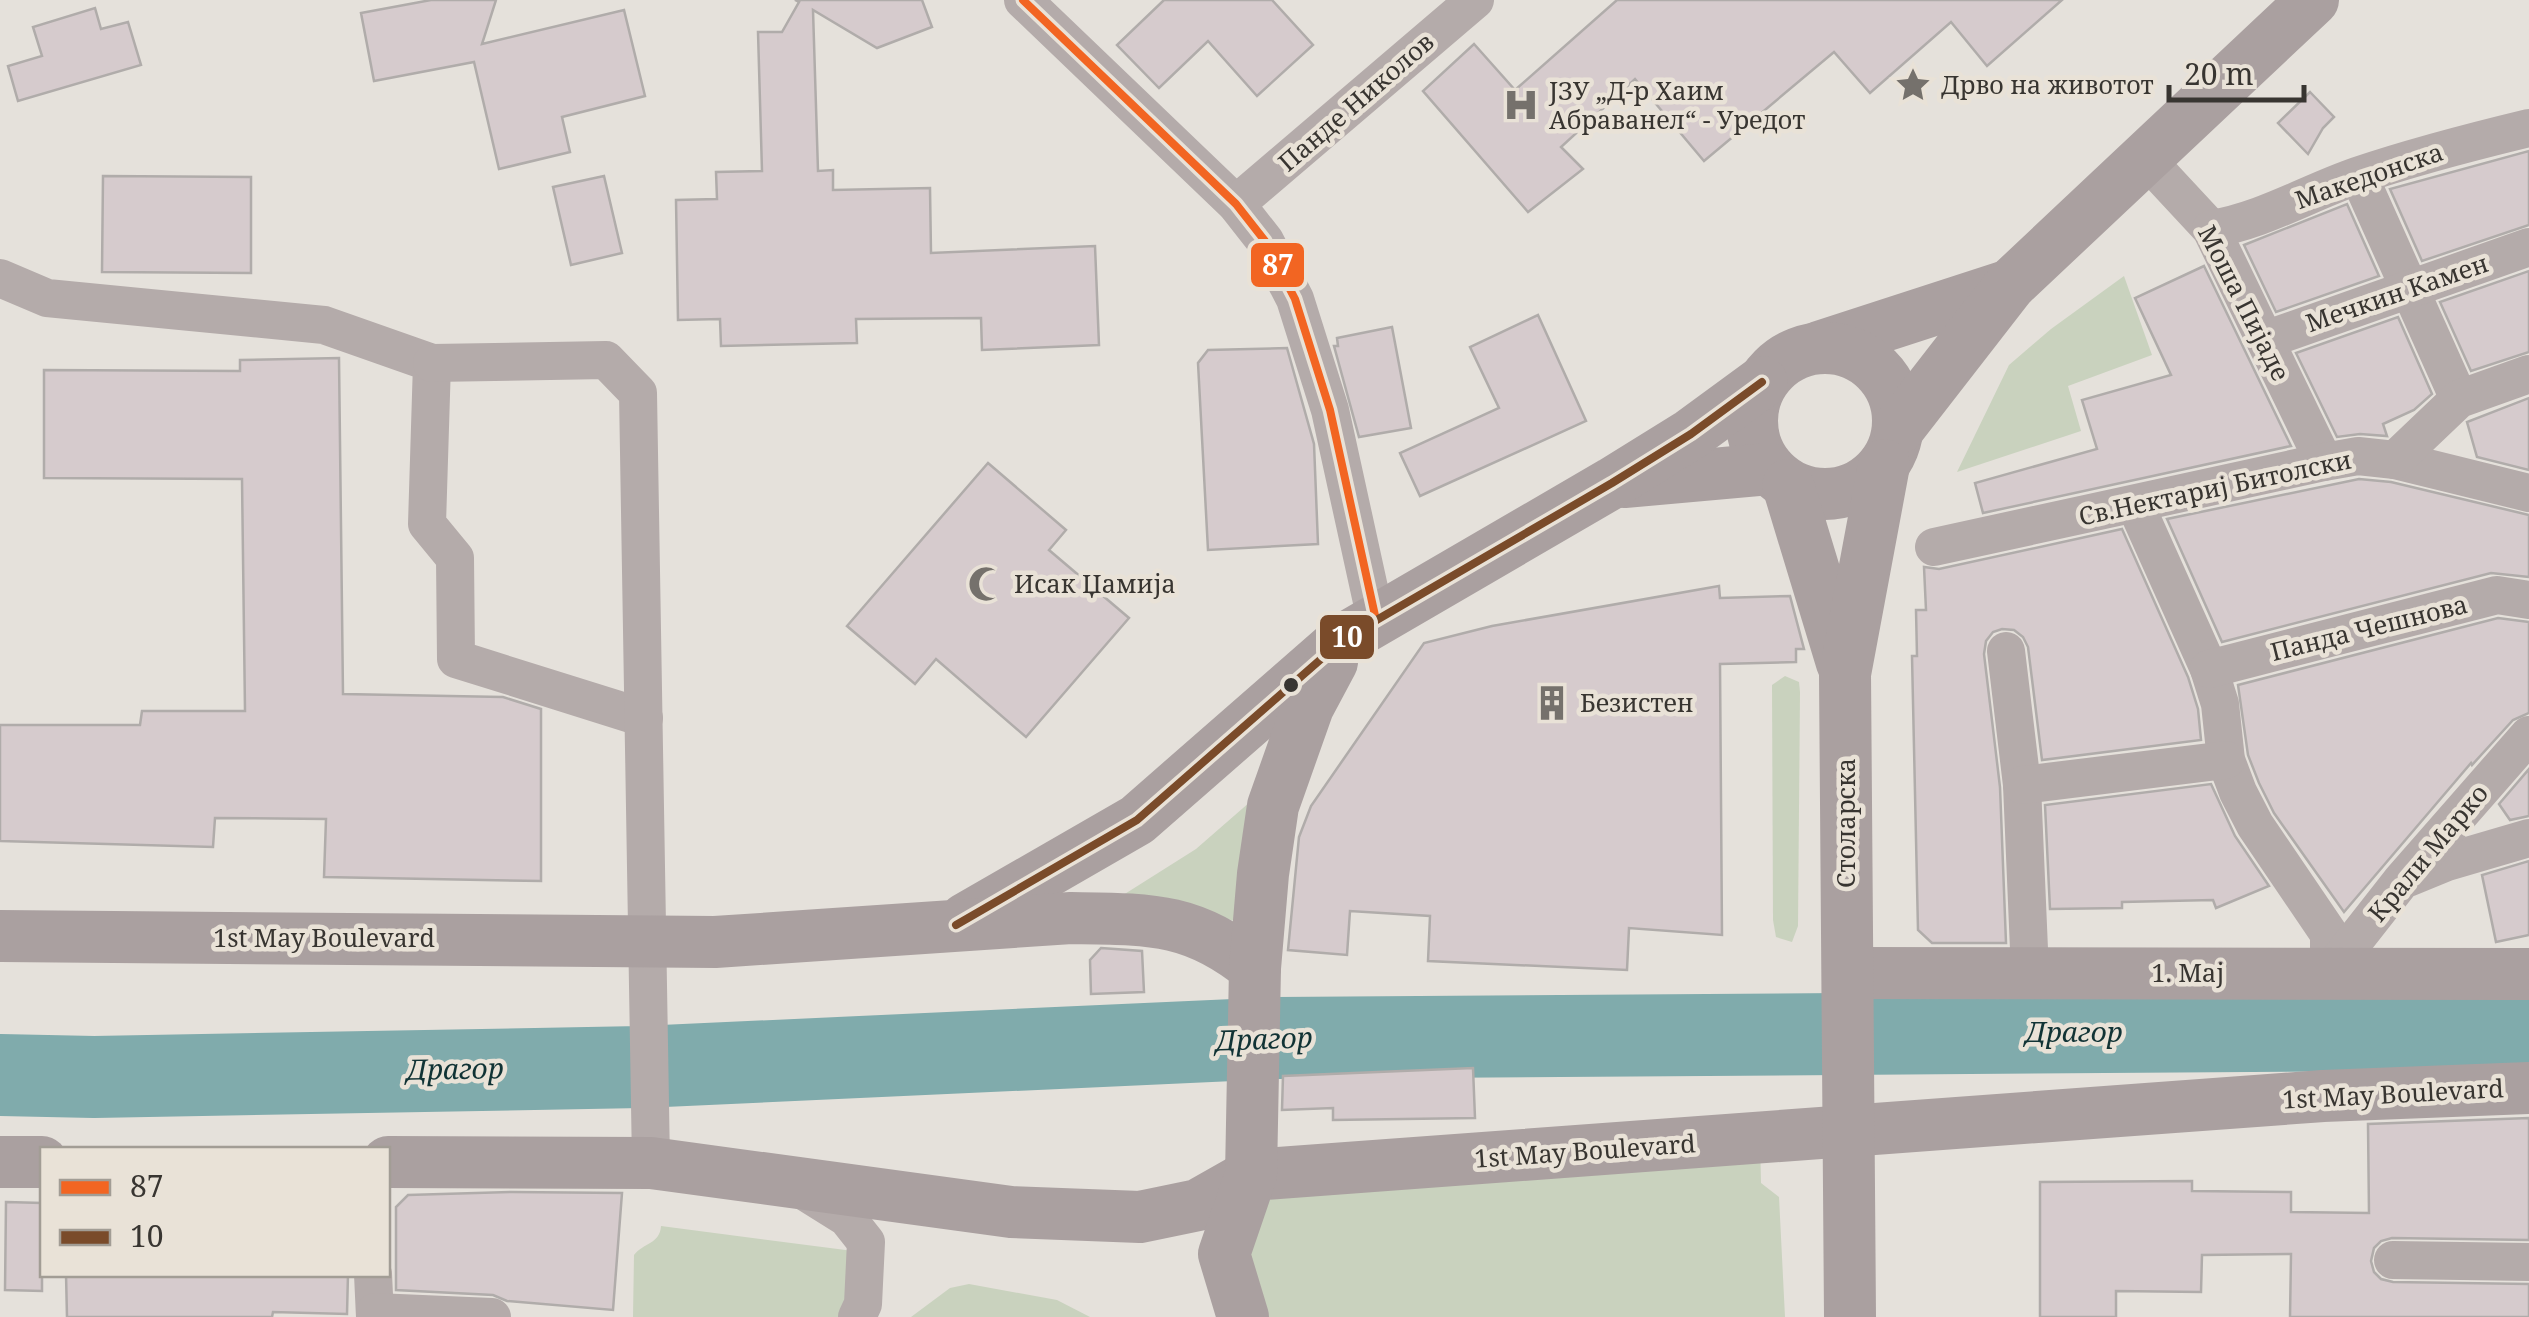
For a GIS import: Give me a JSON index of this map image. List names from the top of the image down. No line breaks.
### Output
{"streets":{"main road":["Столарска","1st May Boulevard","1. Мај"],"street":["Панде Николов","Македонска","Мечкин Камен","Моша Пијаде","Св.Нектариј Битолски","Панда Чешнова","Крали Марко"]},"crossings":[["Македонска","Моша Пијаде"],["Мечкин Камен","Моша Пијаде"],["Моша Пијаде","Св.Нектариј Битолски"],["Столарска","1st May Boulevard"],["Столарска","1. Мај"],["Крали Марко","1. Мај"]],"water":["Драгор"],"places":{"place":["Дрво на животот"],"hospital":["ЈЗУ „Д-р Хаим Абраванел“ - Уредот"],"mosque":["Исак Џамија"],"building":["Безистен"]},"lines":["transit line 87","transit line 10"],"legend":["87","10"],"scale_bar":"20 m"}
